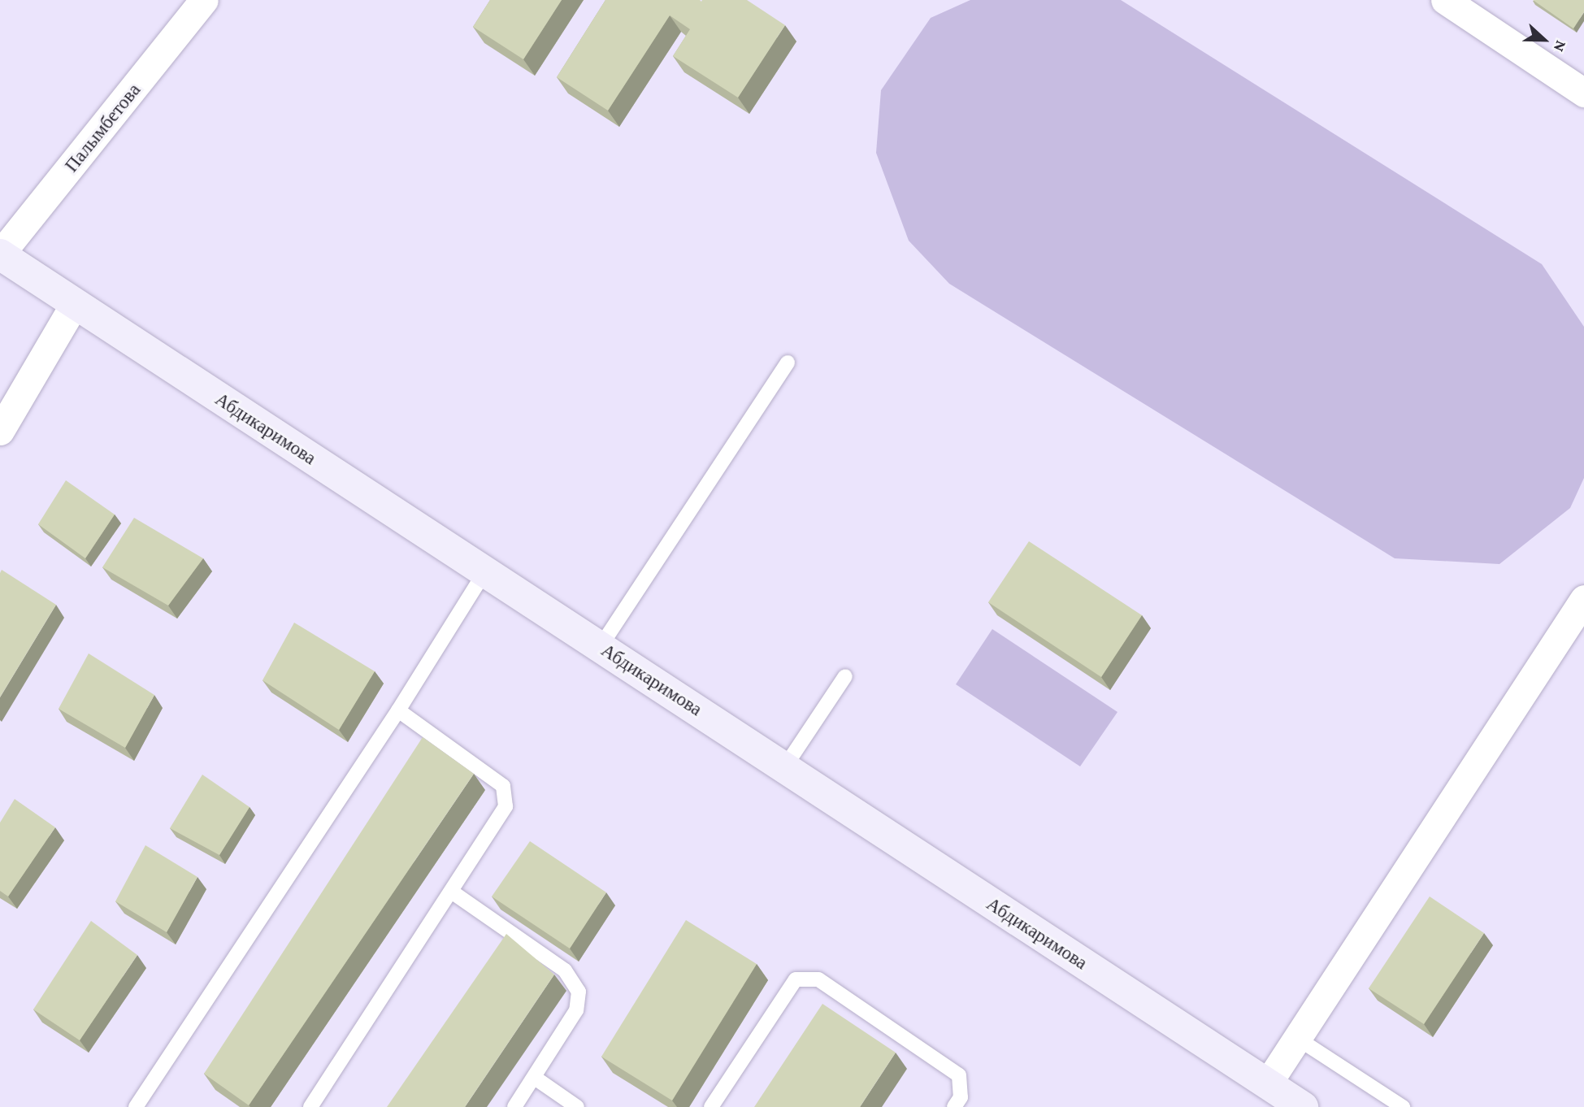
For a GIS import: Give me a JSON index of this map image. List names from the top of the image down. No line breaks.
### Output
{"streets":{"main road":["Абдикаримова"],"street":["Палымбетова"]},"crossings":[["Палымбетова","Абдикаримова"]],"north":"right"}
